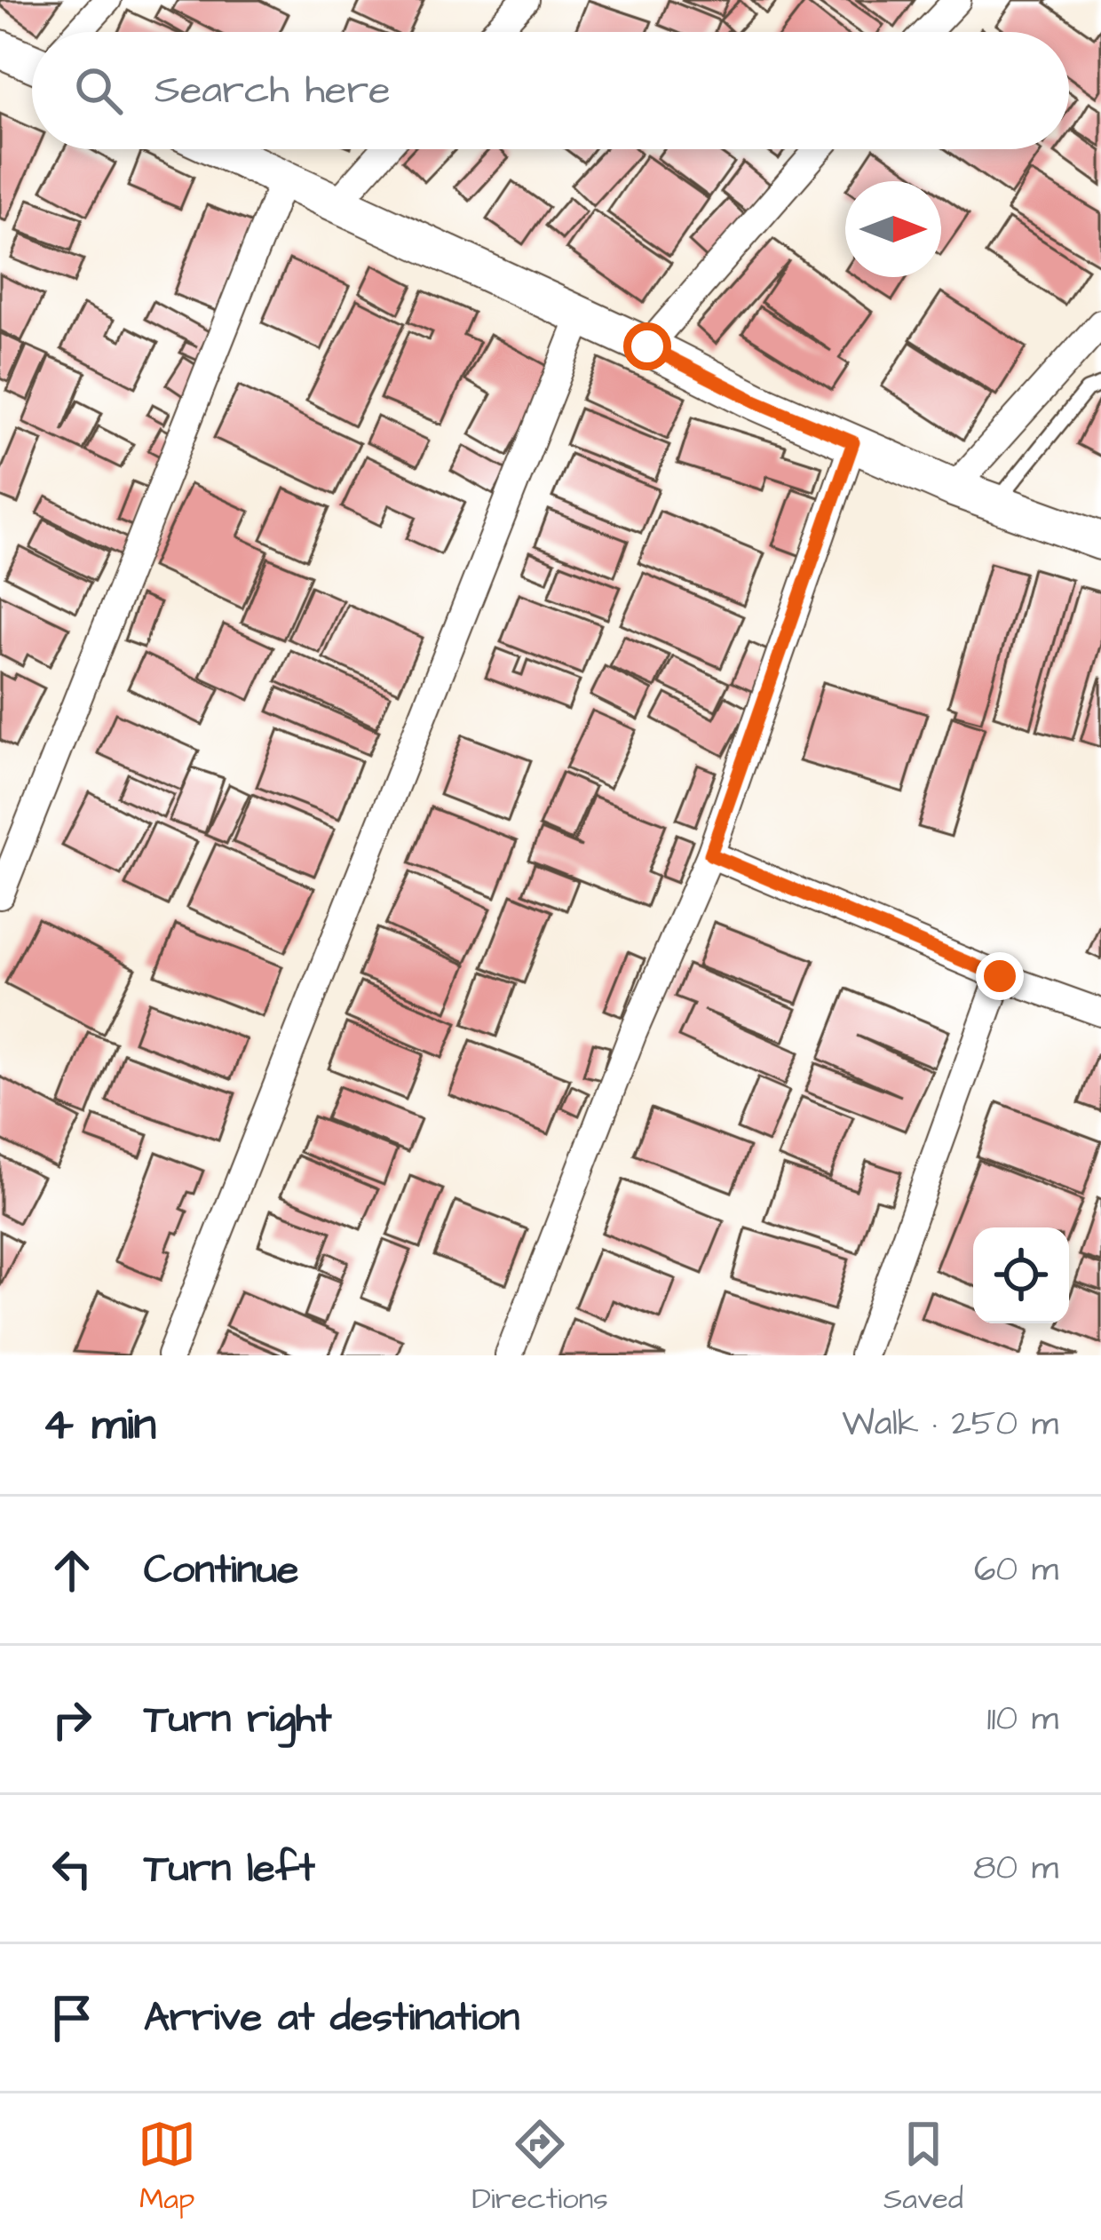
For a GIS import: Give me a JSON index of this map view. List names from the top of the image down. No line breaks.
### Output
{"north":"right","page":{"search":"Search here","heading":["4 min","Walk · 250 m"],"list":[["Continue","60 m"],["Turn right","110 m"],["Turn left","80 m"],"Arrive at destination"],"nav":["Map","Directions","Saved"]}}
